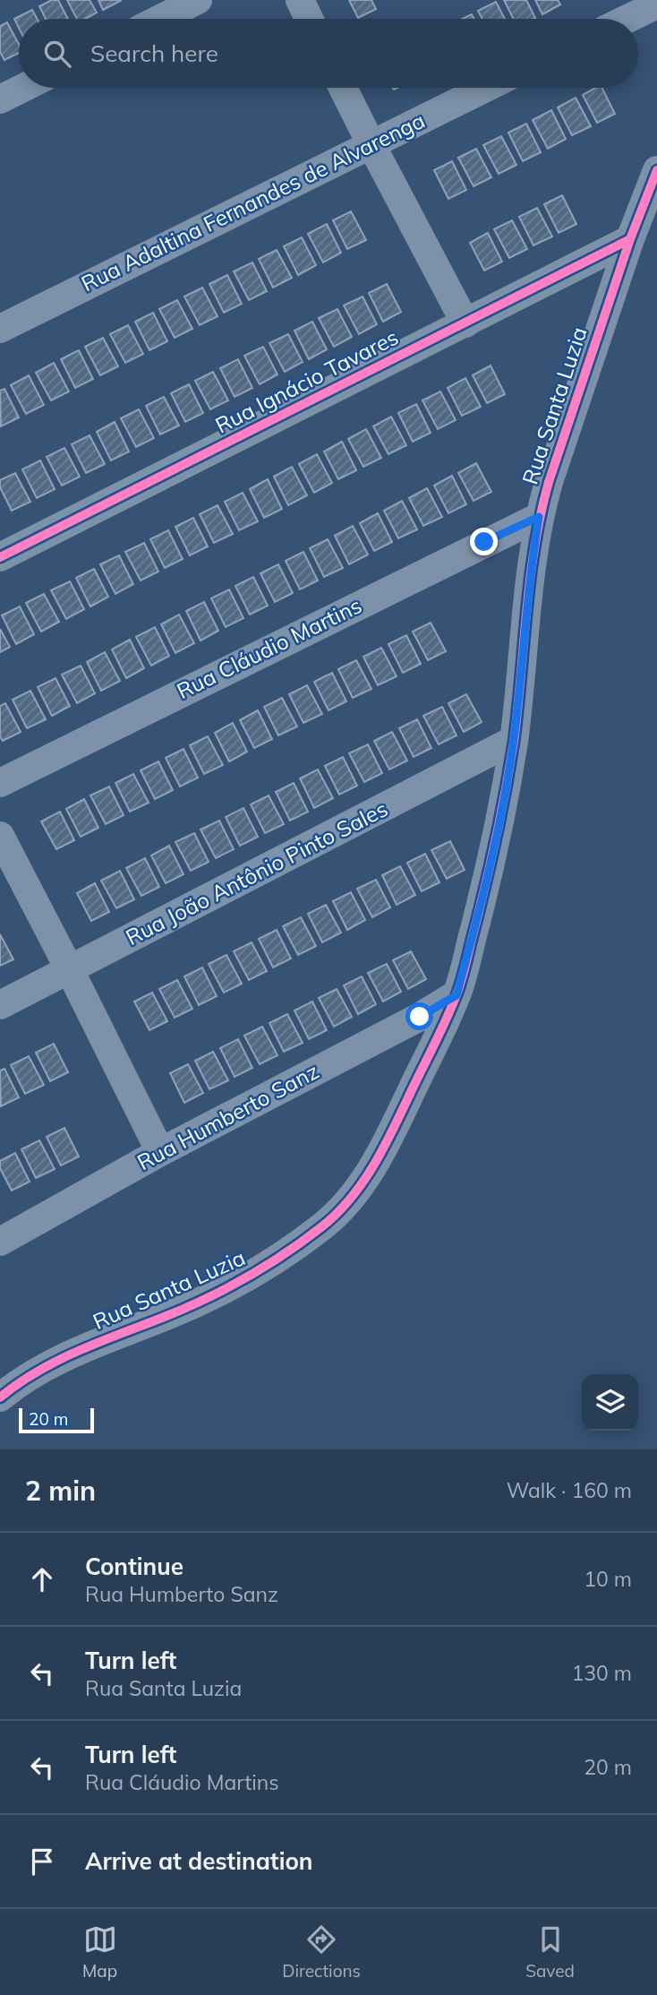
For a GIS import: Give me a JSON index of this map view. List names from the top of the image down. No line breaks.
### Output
{"streets":{"street":["Rua Adaltina Fernandes de Alvarenga","Rua Ignácio Tavares","Rua Santa Luzia","Rua Cláudio Martins","Rua João Antônio Pinto Sales","Rua Humberto Sanz"]},"crossings":[["Rua Ignácio Tavares","Rua Santa Luzia"],["Rua Santa Luzia","Rua Cláudio Martins"],["Rua Santa Luzia","Rua João Antônio Pinto Sales"],["Rua Santa Luzia","Rua Humberto Sanz"]],"scale_bar":"20 m","page":{"search":"Search here","scale":"20 m","heading":["2 min","Walk · 160 m"],"list":[["Continue","Rua Humberto Sanz","10 m"],["Turn left","Rua Santa Luzia","130 m"],["Turn left","Rua Cláudio Martins","20 m"],"Arrive at destination"],"nav":["Map","Directions","Saved"]}}
